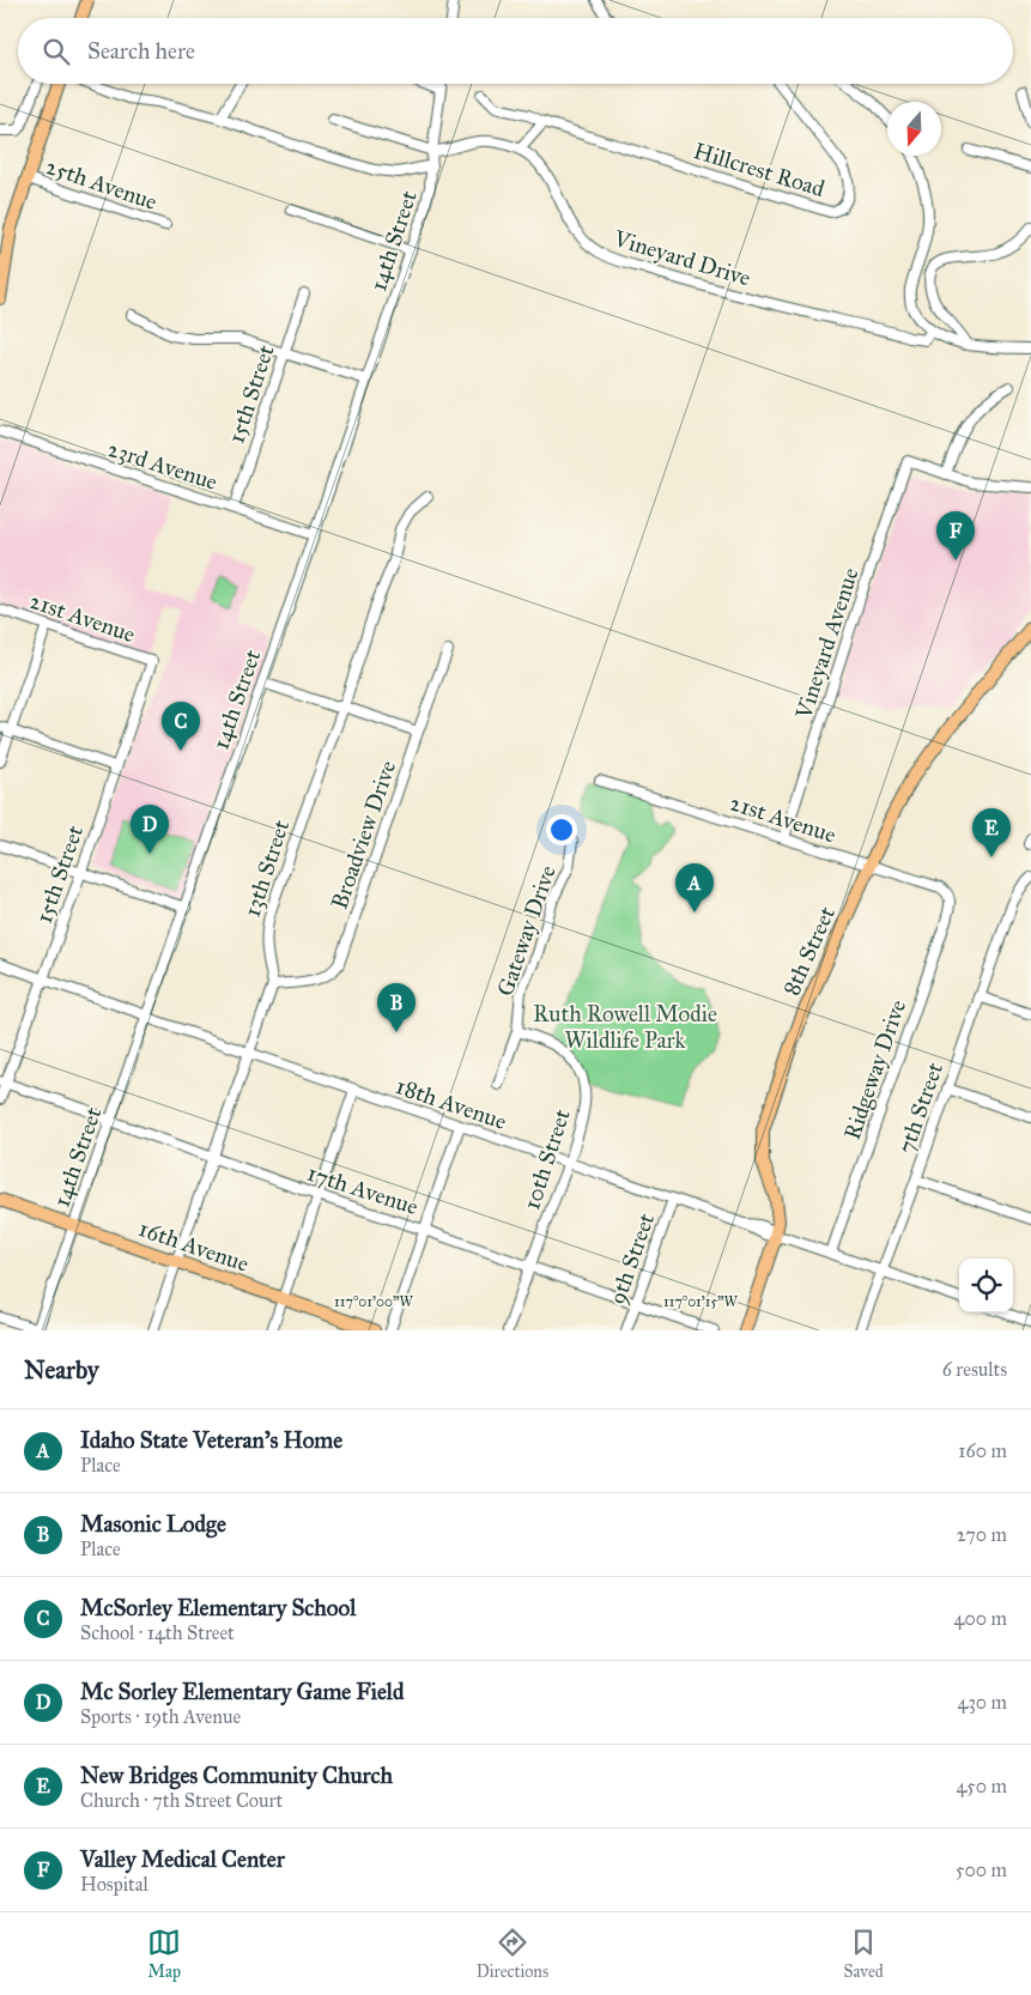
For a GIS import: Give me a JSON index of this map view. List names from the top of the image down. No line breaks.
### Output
{"streets":{"main road":["8th Street","16th Avenue"],"street":["Hillcrest Road","25th Avenue","14th Street","Vineyard Drive","15th Street","23rd Avenue","21st Avenue","Vineyard Avenue","Broadview Drive","13th Street","Gateway Drive","Ridgeway Drive","18th Avenue","7th Street","10th Street","17th Avenue","9th Street"]},"crossings":[["14th Street","Vineyard Drive"],["14th Street","23rd Avenue"],["14th Street","18th Avenue"],["14th Street","17th Avenue"],["14th Street","16th Avenue"],["15th Street","23rd Avenue"],["15th Street","21st Avenue"],["15th Street","18th Avenue"],["15th Street","17th Avenue"],["21st Avenue","Vineyard Avenue"],["21st Avenue","8th Street"],["21st Avenue","Ridgeway Drive"],["Broadview Drive","13th Street"],["Gateway Drive","10th Street"],["8th Street","18th Avenue"],["Ridgeway Drive","18th Avenue"],["18th Avenue","7th Street"],["18th Avenue","10th Street"],["18th Avenue","9th Street"],["10th Street","17th Avenue"],["17th Avenue","9th Street"]],"parks":["Ruth Rowell Modie Wildlife Park"],"north":"bottom","page":{"search":"Search here","pins":["F","C","D","E","A","B"],"heading":["Nearby","6 results"],"list":[{"mark":"A","name":"Idaho State Veteran's Home","note":"Place","value":"160 m"},{"mark":"B","name":"Masonic Lodge","note":"Place","value":"270 m"},{"mark":"C","name":"McSorley Elementary School","note":"School · 14th Street","value":"400 m"},{"mark":"D","name":"Mc Sorley Elementary Game Field","note":"Sports · 19th Avenue","value":"430 m"},{"mark":"E","name":"New Bridges Community Church","note":"Church · 7th Street Court","value":"450 m"},{"mark":"F","name":"Valley Medical Center","note":"Hospital","value":"500 m"}],"nav":["Map","Directions","Saved"]},"coordinates":["117°01'00\"W","117°01'15\"W"]}
